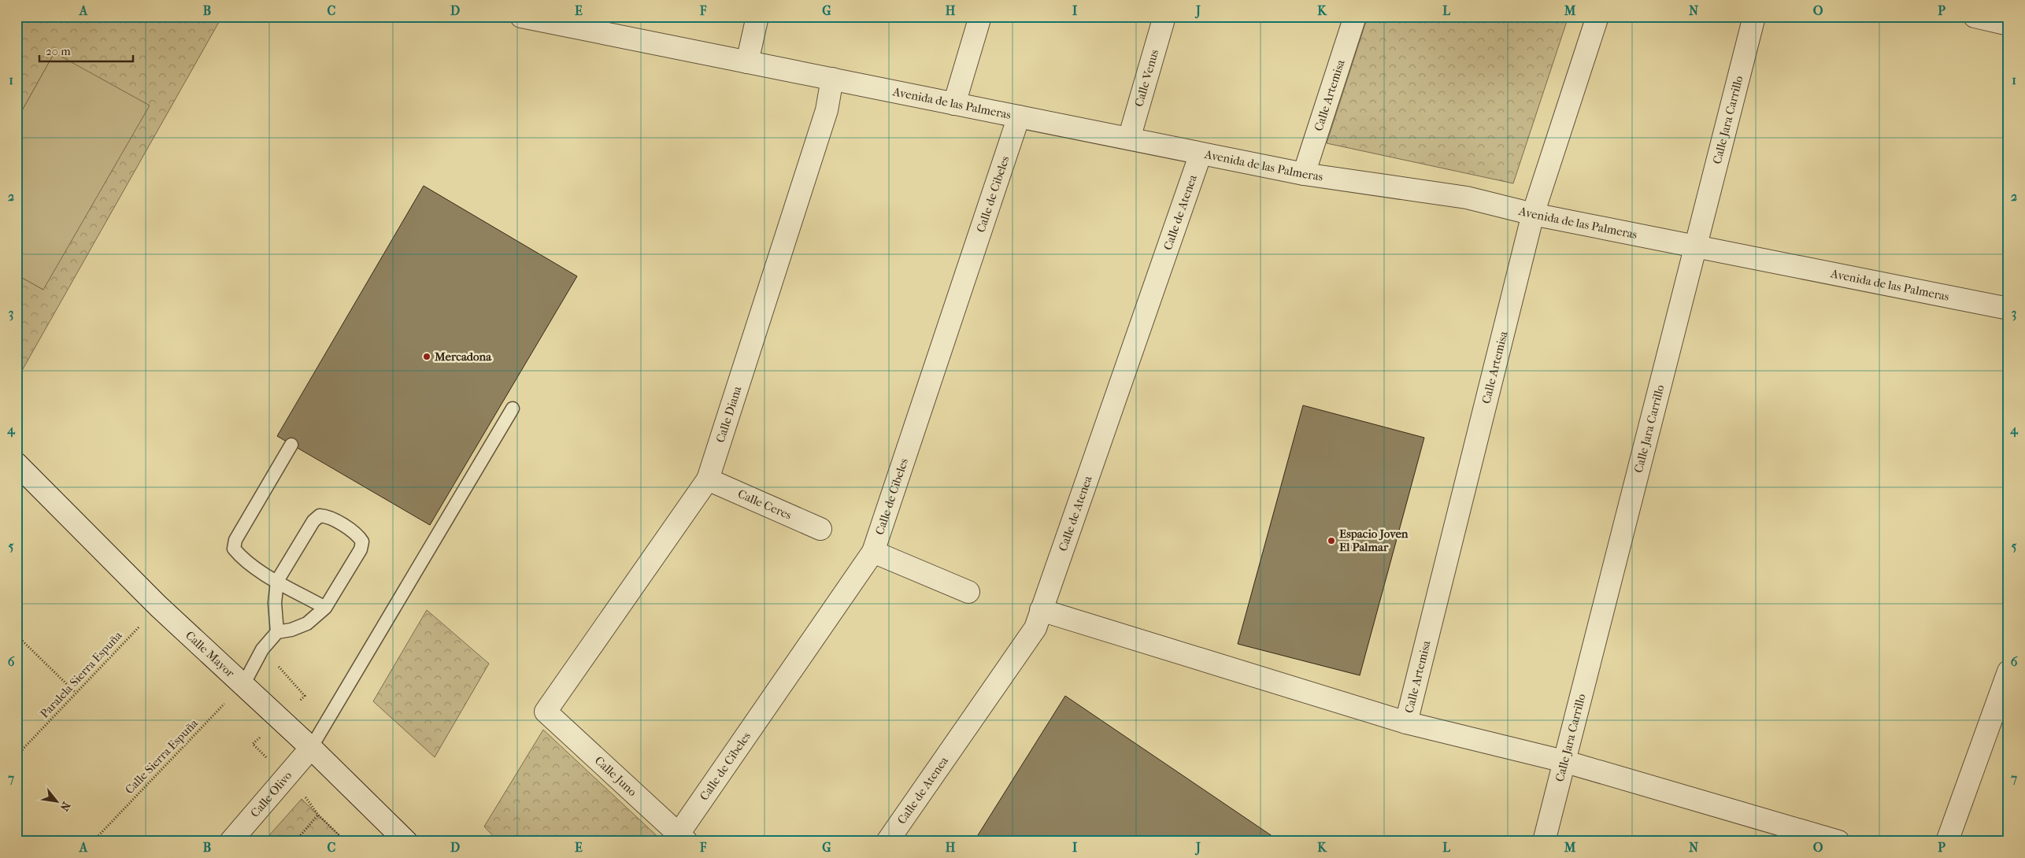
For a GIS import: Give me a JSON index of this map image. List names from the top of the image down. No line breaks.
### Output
{"streets":{"street":["Calle Venus","Calle Artemisa","Avenida de las Palmeras","Calle Jara Carrillo","Calle de Cibeles","Calle de Atenea","Calle Diana","Calle Ceres","Calle Mayor","Calle Juno","Calle Olivo"],"path":["Paralela Sierra Espuña","Calle Sierra Espuña"]},"crossings":[["Calle Venus","Avenida de las Palmeras"],["Calle Artemisa","Avenida de las Palmeras"],["Avenida de las Palmeras","Calle Jara Carrillo"],["Avenida de las Palmeras","Calle de Cibeles"],["Avenida de las Palmeras","Calle de Atenea"],["Avenida de las Palmeras","Calle Diana"],["Calle de Cibeles","Calle Juno"],["Calle Diana","Calle Ceres"],["Calle Diana","Calle Juno"],["Calle Mayor","Paralela Sierra Espuña"],["Calle Mayor","Calle Sierra Espuña"],["Calle Mayor","Calle Olivo"]],"places":["Mercadona","Espacio Joven El Palmar"],"scale_bar":"20 m","north":"bottom right","grid":{"columns":["A","B","C","D","E","F","G","H","I","J","K","L","M","N","O","P"],"rows":["1","2","3","4","5","6","7"]}}
